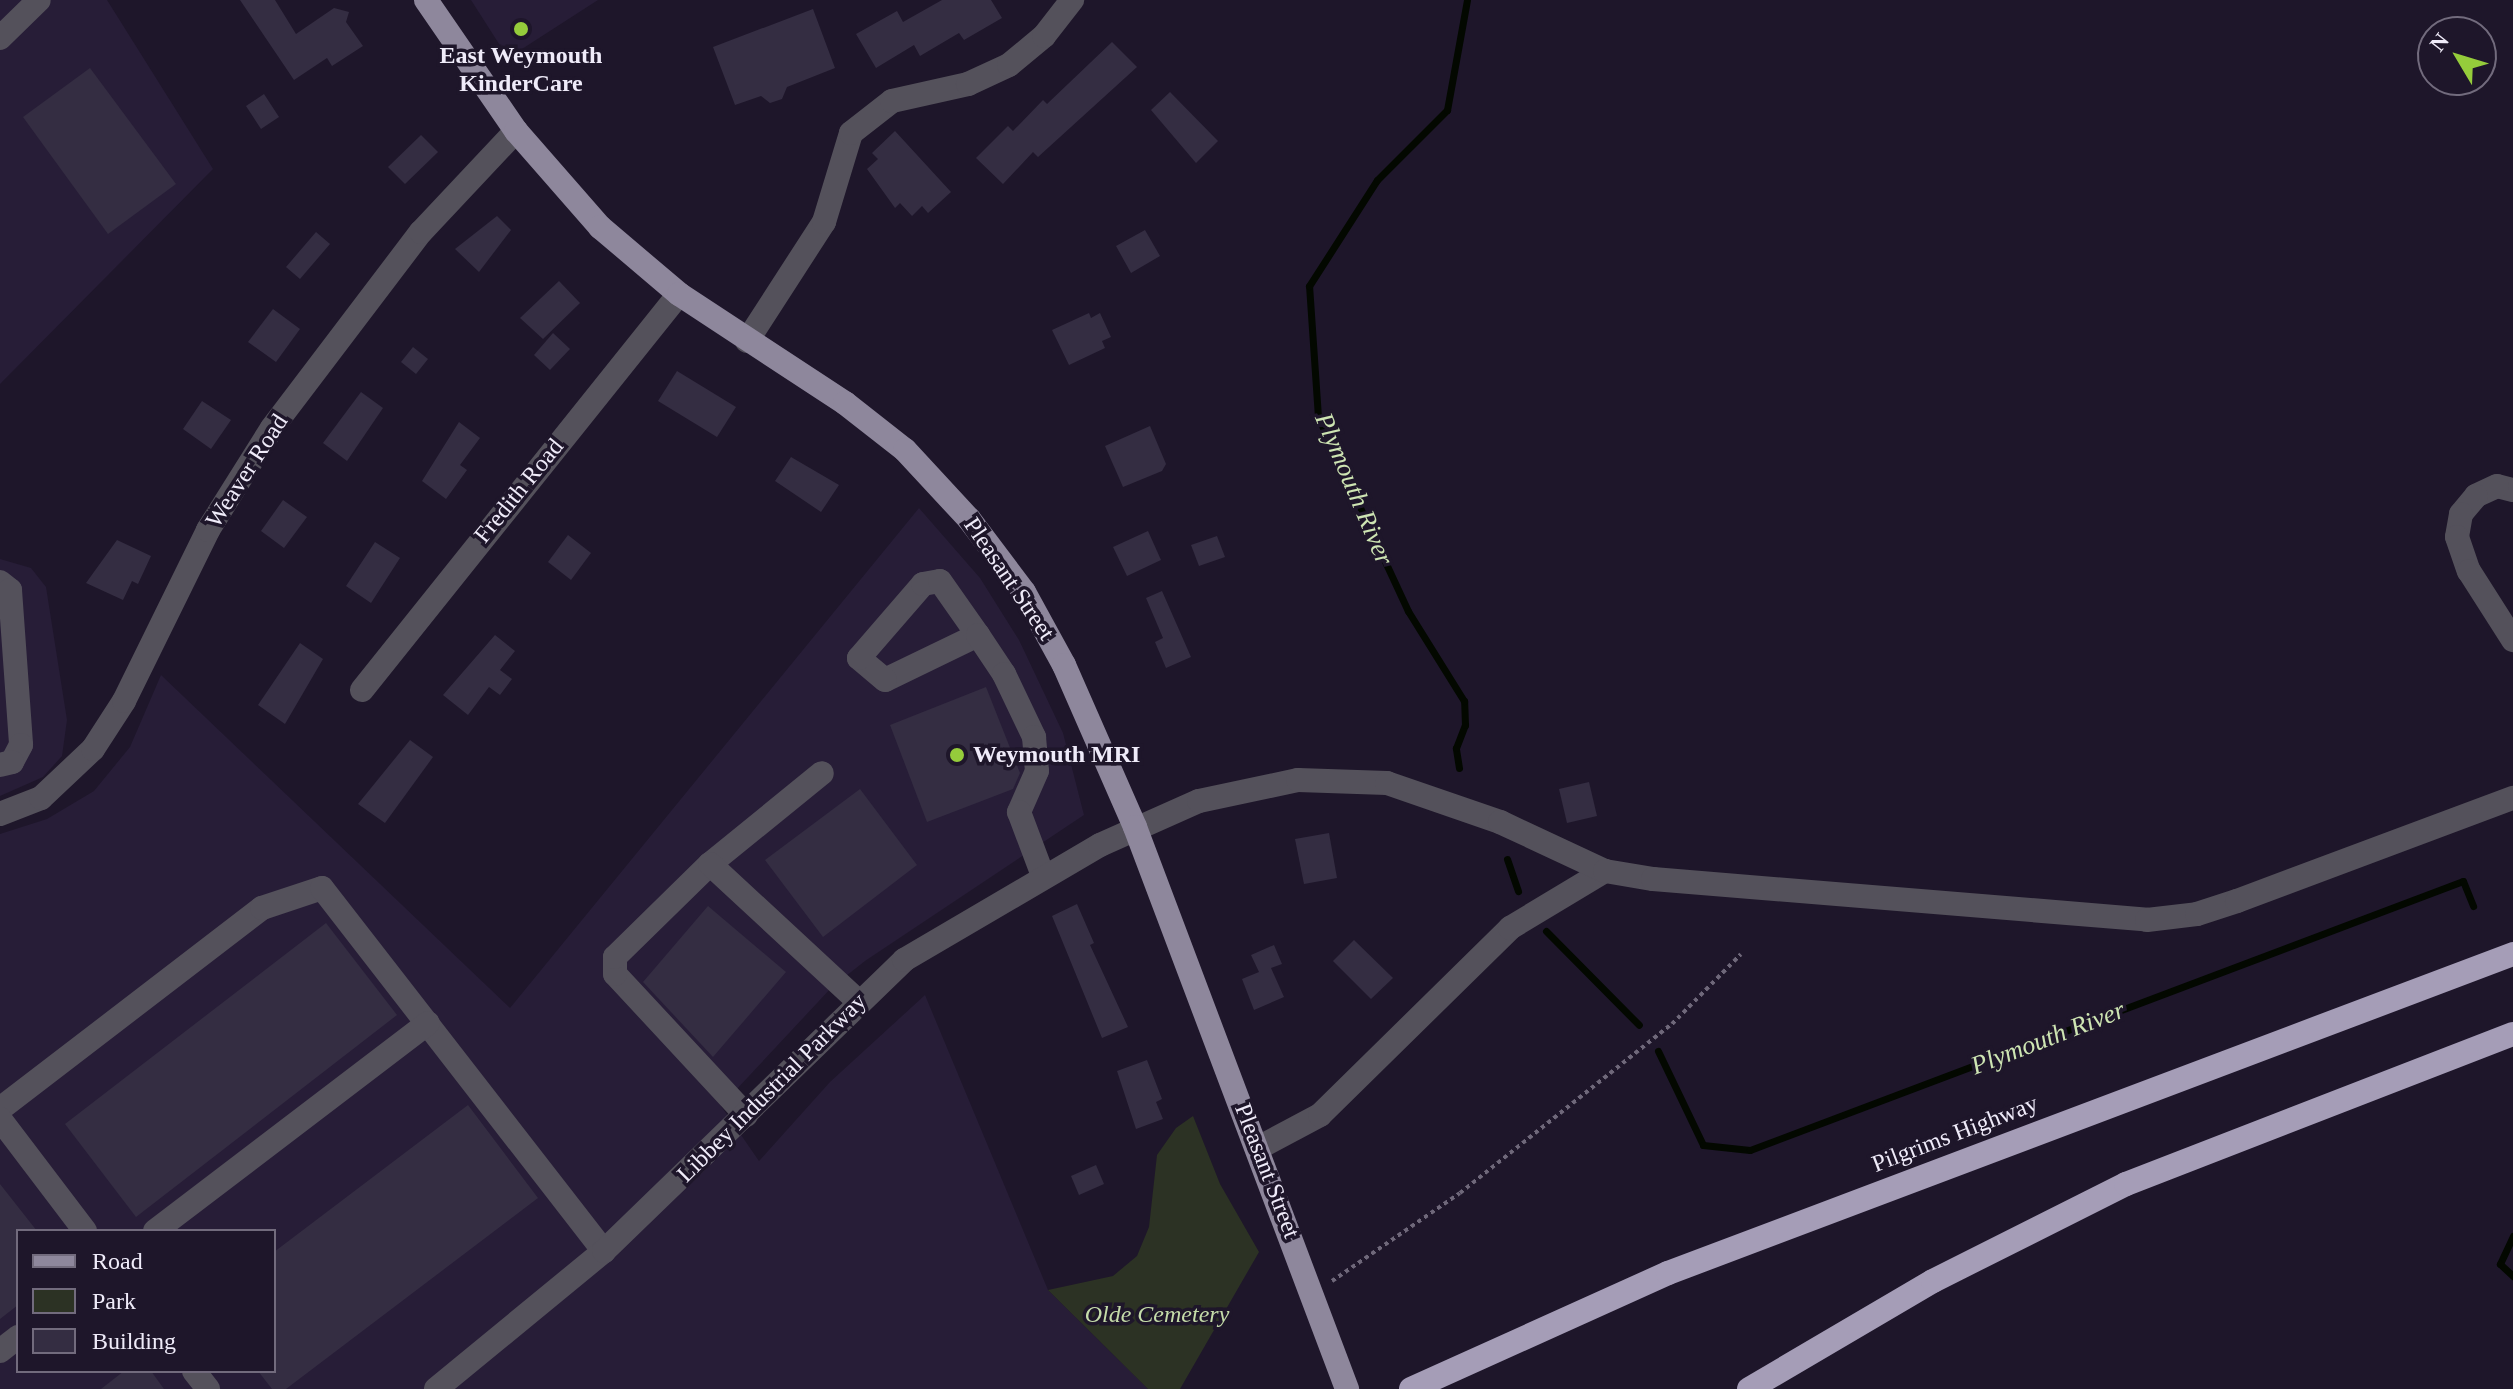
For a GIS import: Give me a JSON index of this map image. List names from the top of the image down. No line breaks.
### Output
{"streets":{"highway":["Pilgrims Highway"],"main road":["Pleasant Street"],"street":["Weaver Road","Fredith Road","Libbey Industrial Parkway"]},"crossings":[["Weaver Road","Pleasant Street"],["Fredith Road","Pleasant Street"],["Pleasant Street","Libbey Industrial Parkway"]],"water":["Plymouth River"],"parks":["Olde Cemetery"],"places":["East Weymouth KinderCare","Weymouth MRI"],"legend":["Road","Park","Building"],"north":"top left"}
